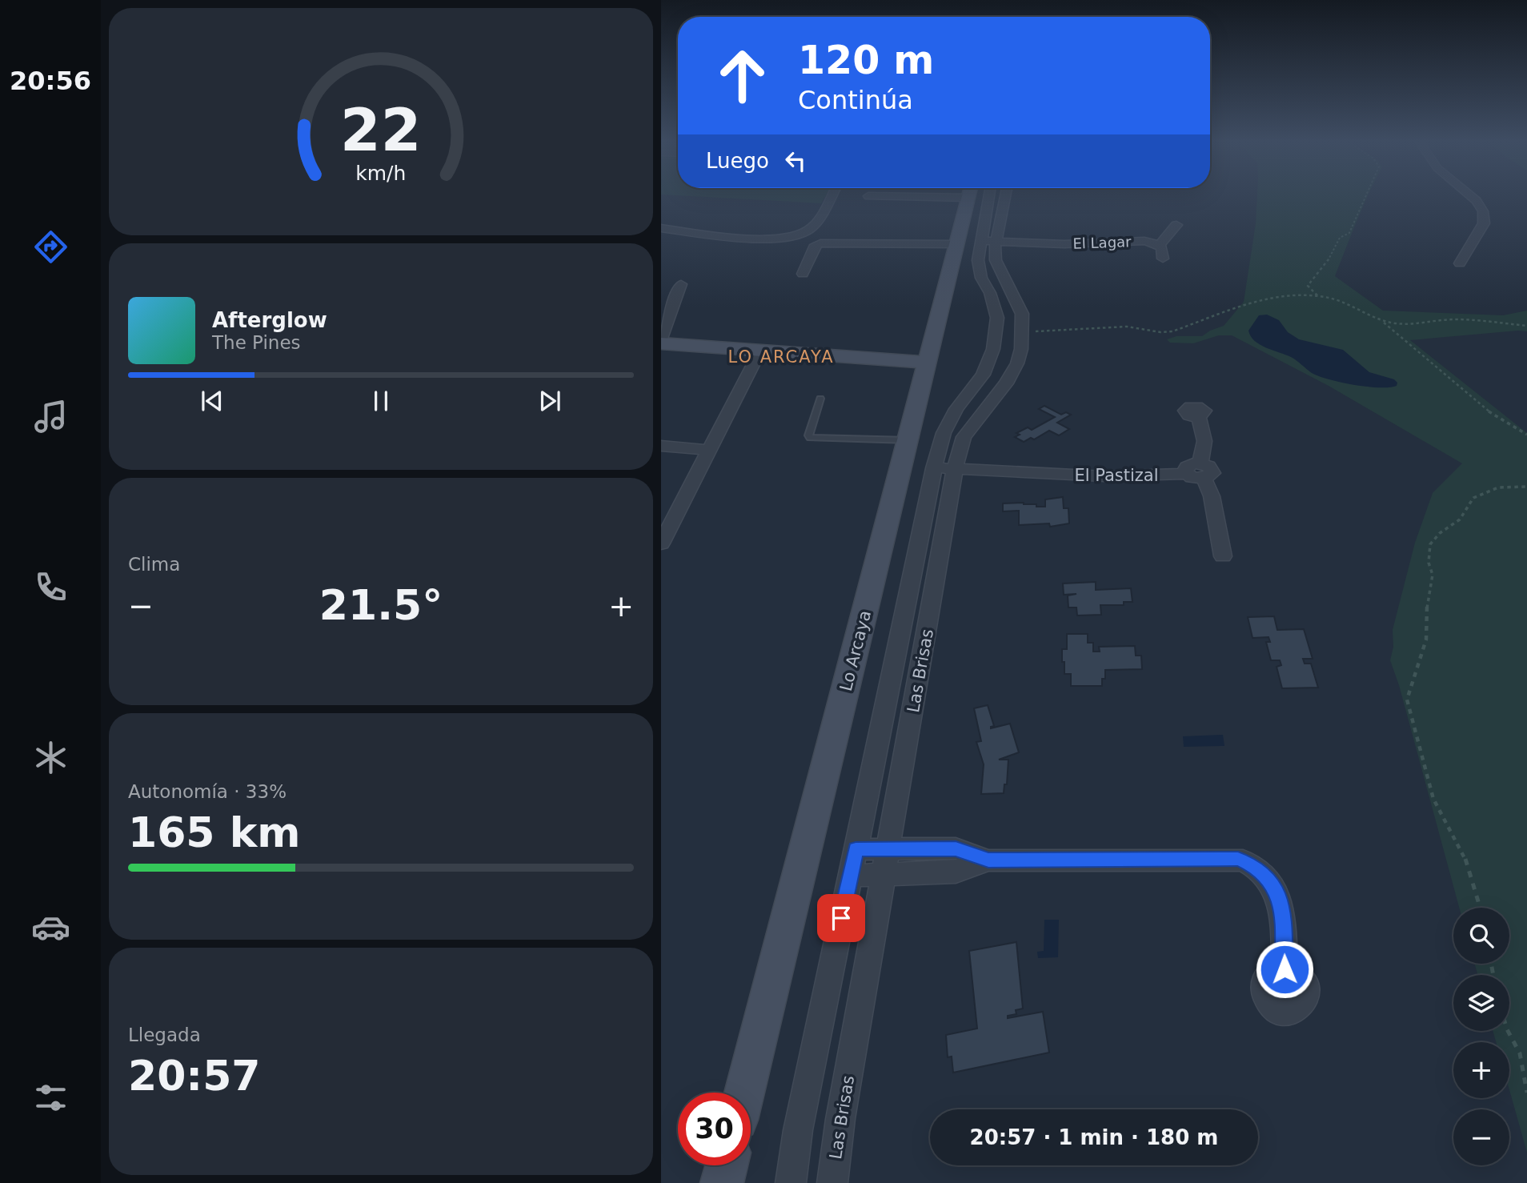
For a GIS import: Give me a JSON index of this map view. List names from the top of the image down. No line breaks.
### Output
{"streets":{"street":["El Lagar","El Pastizal","Lo Arcaya","Las Brisas"]},"crossings":[["El Lagar","Lo Arcaya"],["El Lagar","Las Brisas"],["El Pastizal","Las Brisas"],["Lo Arcaya","Las Brisas"]],"districts":["LO ARCAYA"],"page":{"tabs":"20:56","turn":["120 m","Continúa"],"then":"Luego","song":["Afterglow","The Pines"],"tile":["Clima",["Autonomía · 33%","165 km"],["Llegada","20:57"]],"heat":["−","21.5°","+"],"map_buttons":["+","−"],"limit":"30","trip":"20:57 · 1 min · 180 m","gauge":["22","km/h"]}}
